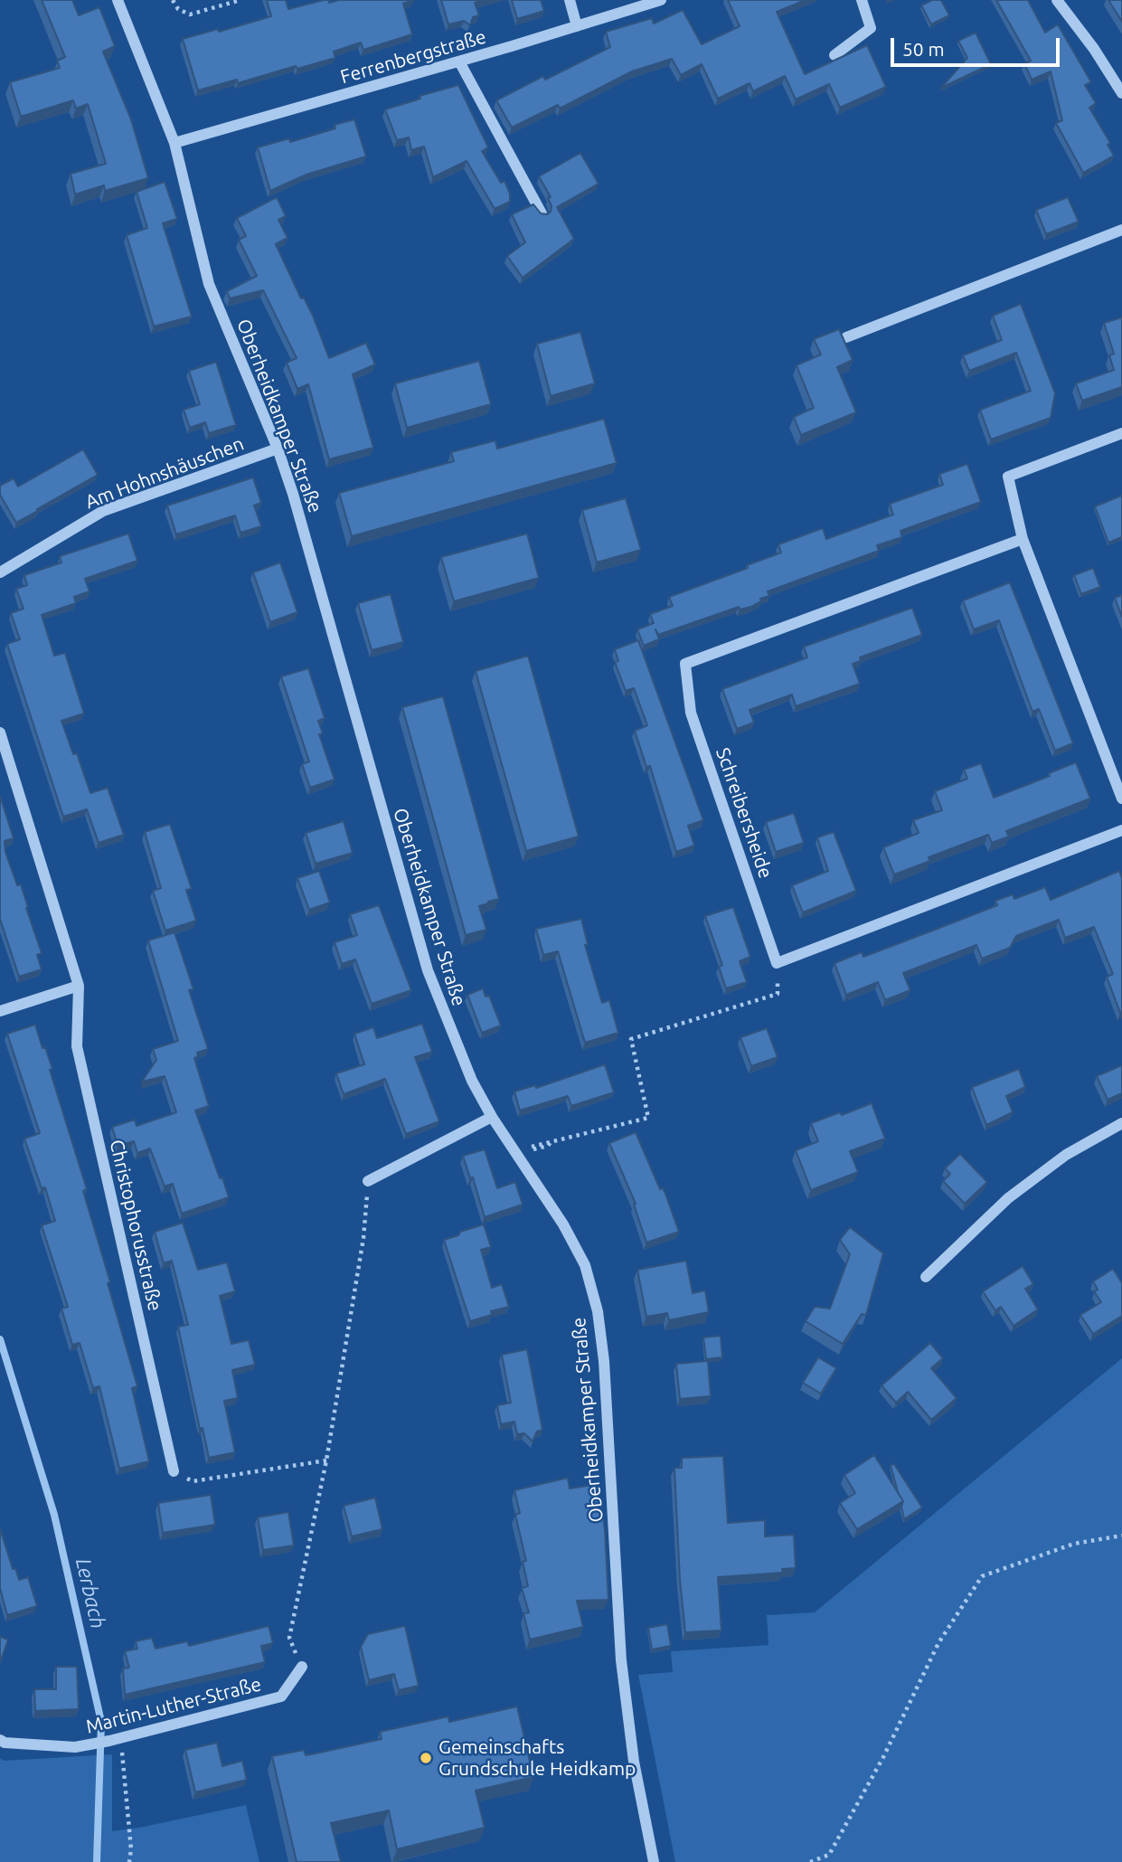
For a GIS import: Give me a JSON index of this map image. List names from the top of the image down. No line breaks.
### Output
{"streets":{"street":["Ferrenbergstraße","Oberheidkamper Straße","Am Hohnshäuschen","Schreibersheide","Christophorusstraße","Martin-Luther-Straße"]},"crossings":[["Ferrenbergstraße","Oberheidkamper Straße"],["Oberheidkamper Straße","Am Hohnshäuschen"]],"water":["Lerbach"],"places":["Gemeinschafts Grundschule Heidkamp"],"scale_bar":"50 m"}
